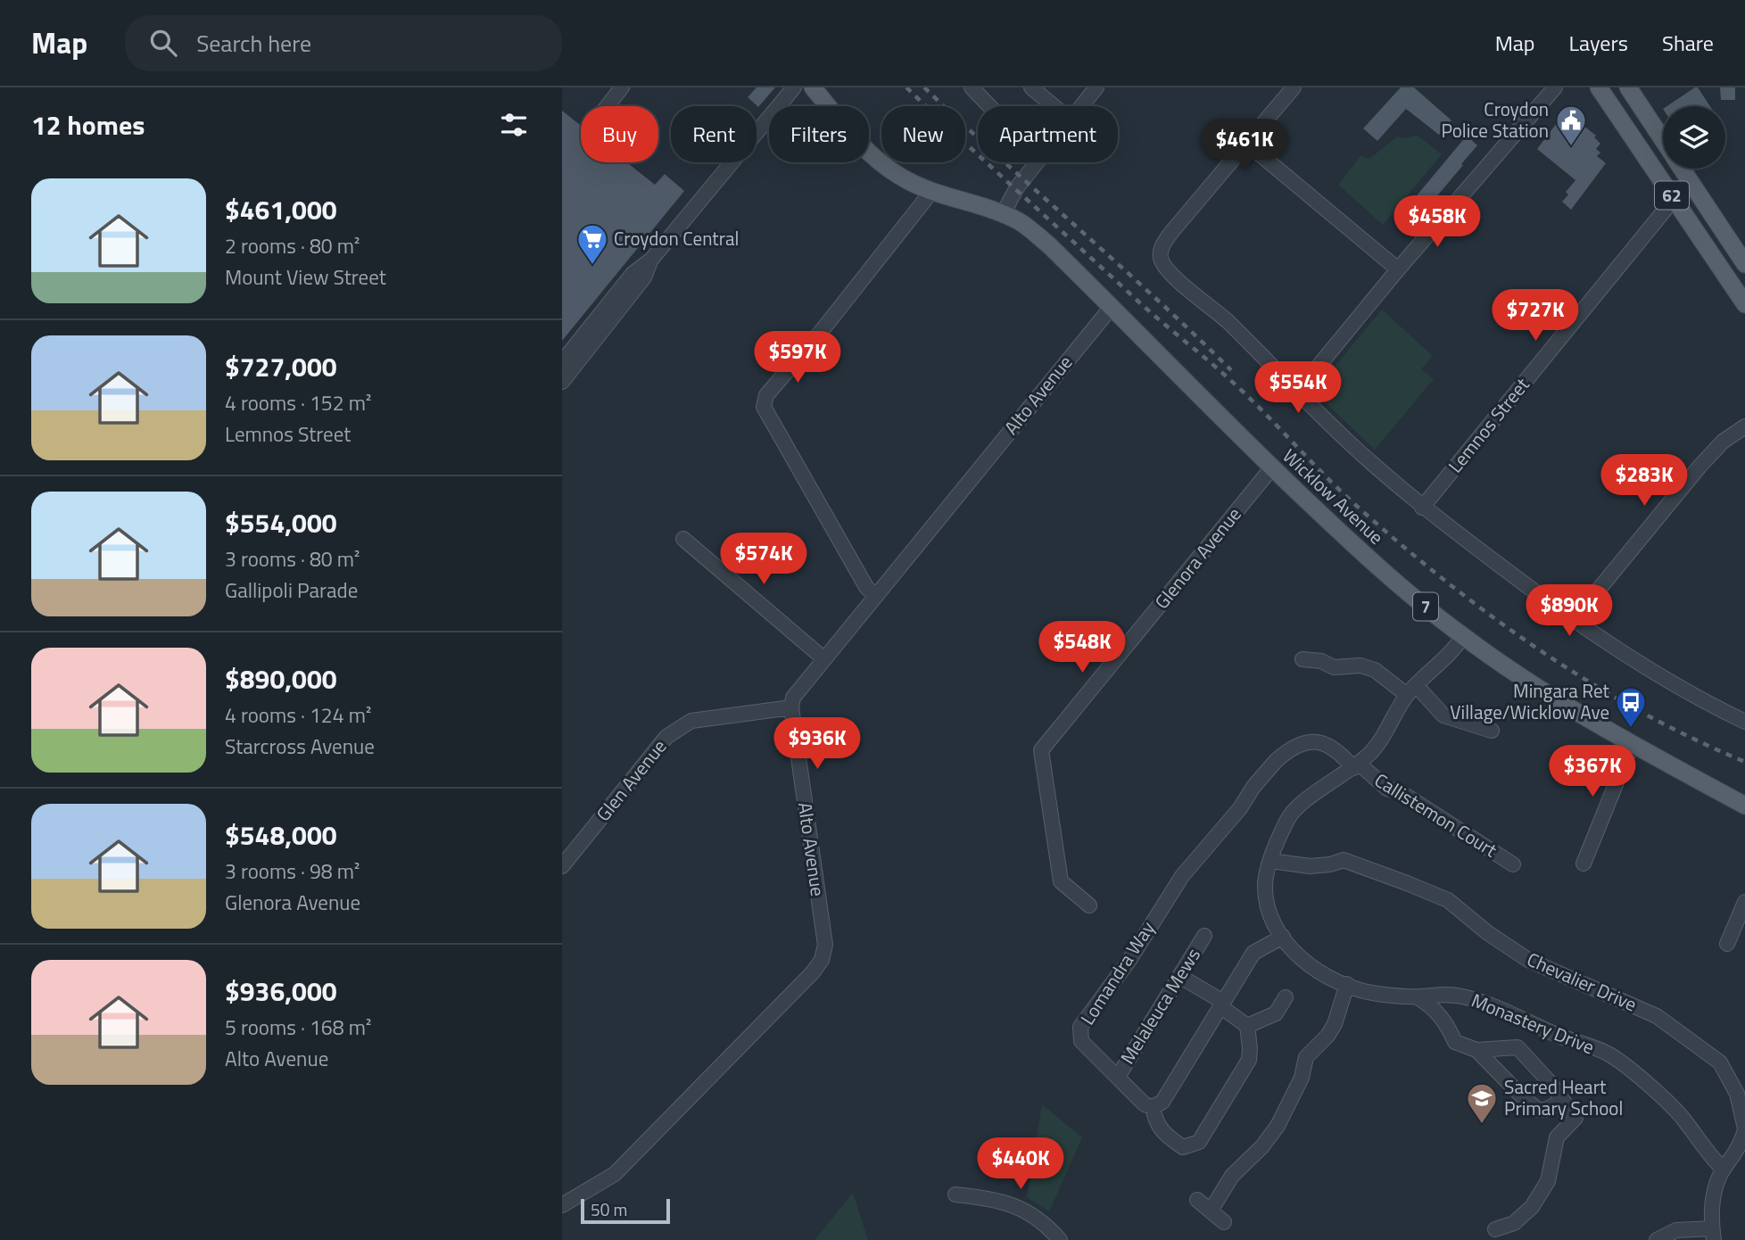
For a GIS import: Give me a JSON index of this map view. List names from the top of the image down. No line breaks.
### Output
{"streets":{"main road":["62","Wicklow Avenue","7"],"street":["Alto Avenue","Lemnos Street","Glenora Avenue","Glen Avenue","Callistemon Court","Lomandra Way","Chevalier Drive","Melaleuca Mews","Monastery Drive"]},"crossings":[["62","Lemnos Street"],["Alto Avenue","Wicklow Avenue"],["Alto Avenue","Glen Avenue"],["Wicklow Avenue","Glenora Avenue"],["Wicklow Avenue","Monastery Drive"],["Callistemon Court","Lomandra Way"],["Callistemon Court","Monastery Drive"],["Lomandra Way","Melaleuca Mews"],["Lomandra Way","Monastery Drive"],["Chevalier Drive","Monastery Drive"]],"places":{"public building":["Croydon Police Station"],"supermarket":["Croydon Central"],"bus stop":["Mingara Ret Village/Wicklow Ave"],"school or university":["Sacred Heart Primary School"]},"scale_bar":"50 m","page":{"header":"Map","search":"Search here","nav":["Map","Layers","Share"],"heading":"12 homes","chip":["Buy","Rent","Filters","New","Apartment"],"price":["$461K","$458K","$727K","$597K","$554K","$283K","$574K","$890K","$548K","$936K","$367K","$440K"],"list":[{"name":"$461,000","note":"2 rooms · 80 m² · Mount View Street"},{"name":"$727,000","note":"4 rooms · 152 m² · Lemnos Street"},{"name":"$554,000","note":"3 rooms · 80 m² · Gallipoli Parade"},{"name":"$890,000","note":"4 rooms · 124 m² · Starcross Avenue"},{"name":"$548,000","note":"3 rooms · 98 m² · Glenora Avenue"},{"name":"$936,000","note":"5 rooms · 168 m² · Alto Avenue"}],"scale":"50 m"}}
